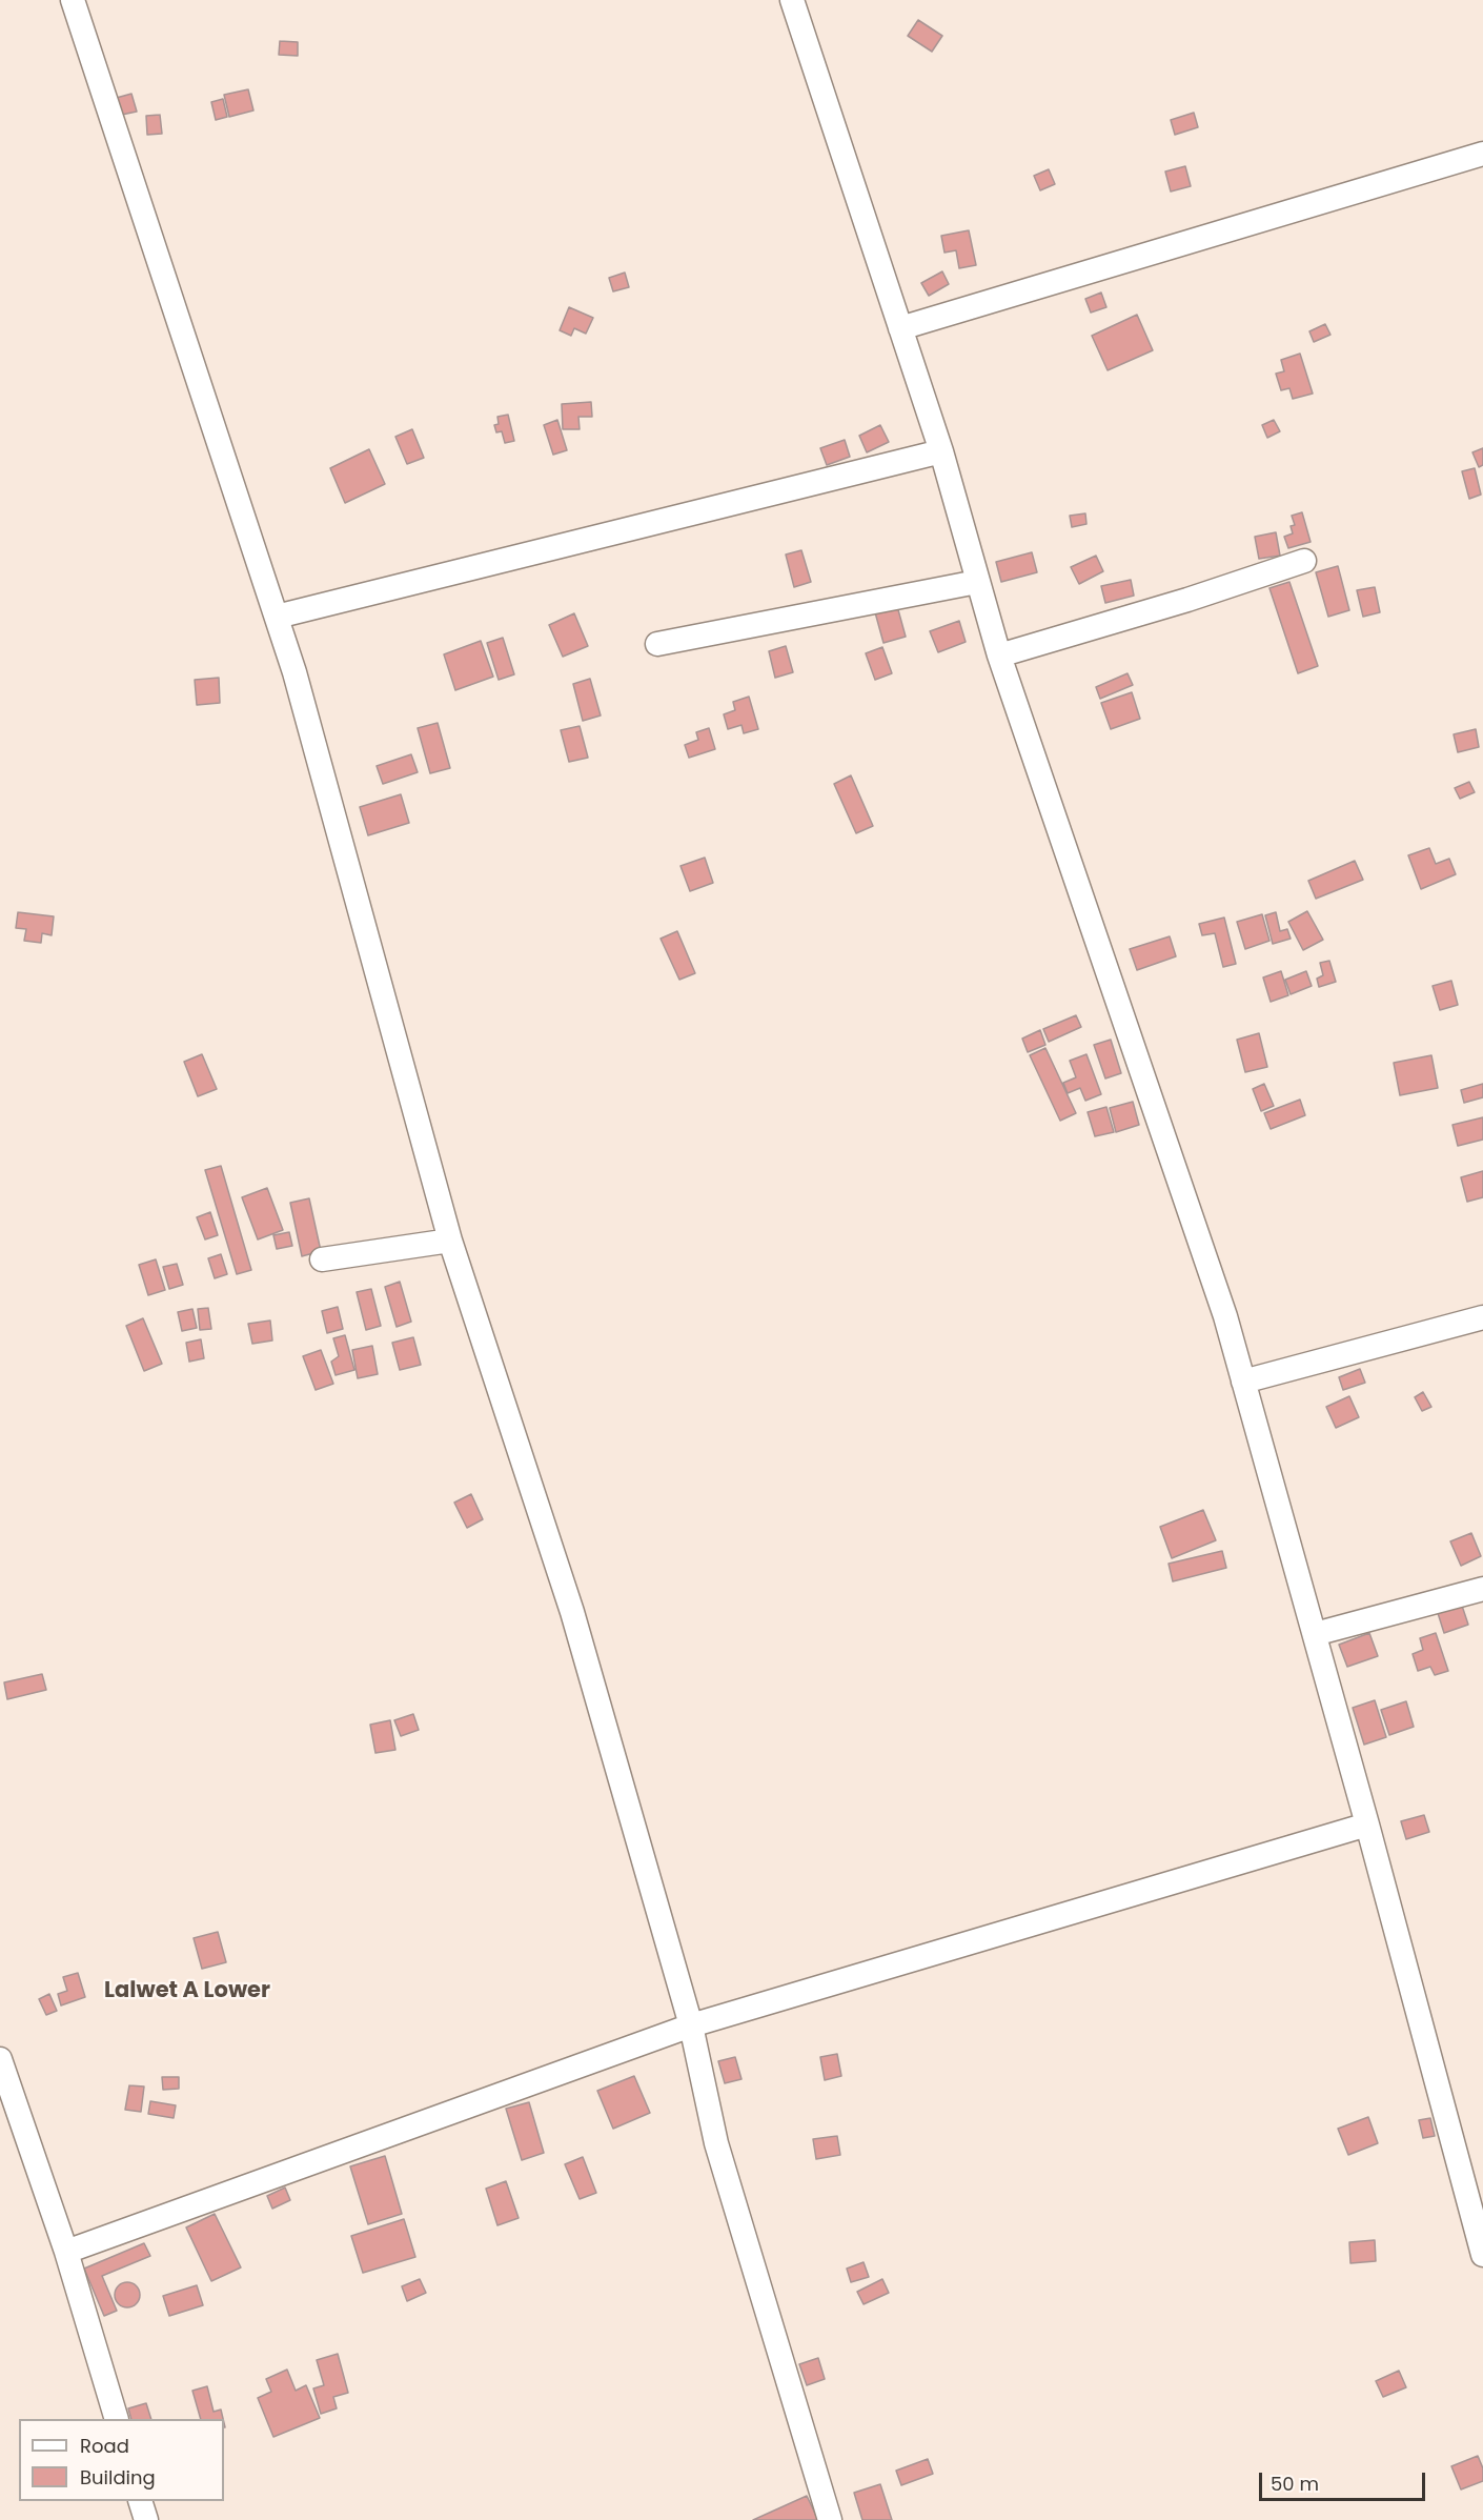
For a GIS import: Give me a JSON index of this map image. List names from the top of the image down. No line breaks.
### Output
{"districts":["Lalwet A Lower"],"legend":["Road","Building"],"scale_bar":"50 m"}
